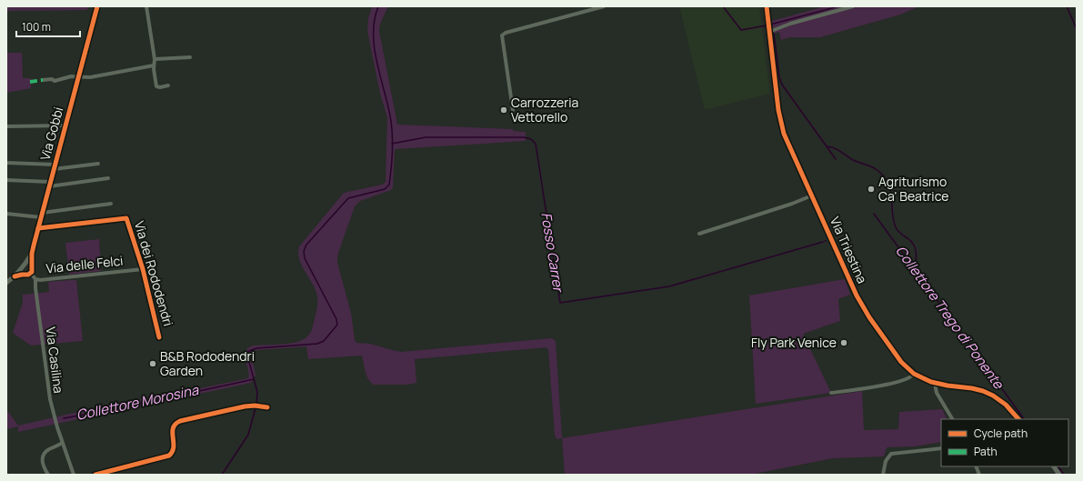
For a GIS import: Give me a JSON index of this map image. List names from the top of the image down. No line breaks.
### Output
{"streets":{"street":["Via Gobbi","Via Triestina","Via delle Felci","Via dei Rododendri","Via Casilina"]},"crossings":[["Via Gobbi","Via delle Felci"],["Via Gobbi","Via dei Rododendri"],["Via delle Felci","Via dei Rododendri"],["Via delle Felci","Via Casilina"]],"water":["Fosso Carrer","Collettore Trego di Ponente","Collettore Morosina"],"places":["Carrozzeria Vettorello","Agriturismo Ca' Beatrice","Fly Park Venice","B&B Rododendri Garden"],"legend":["Cycle path","Path"],"scale_bar":"100 m"}
